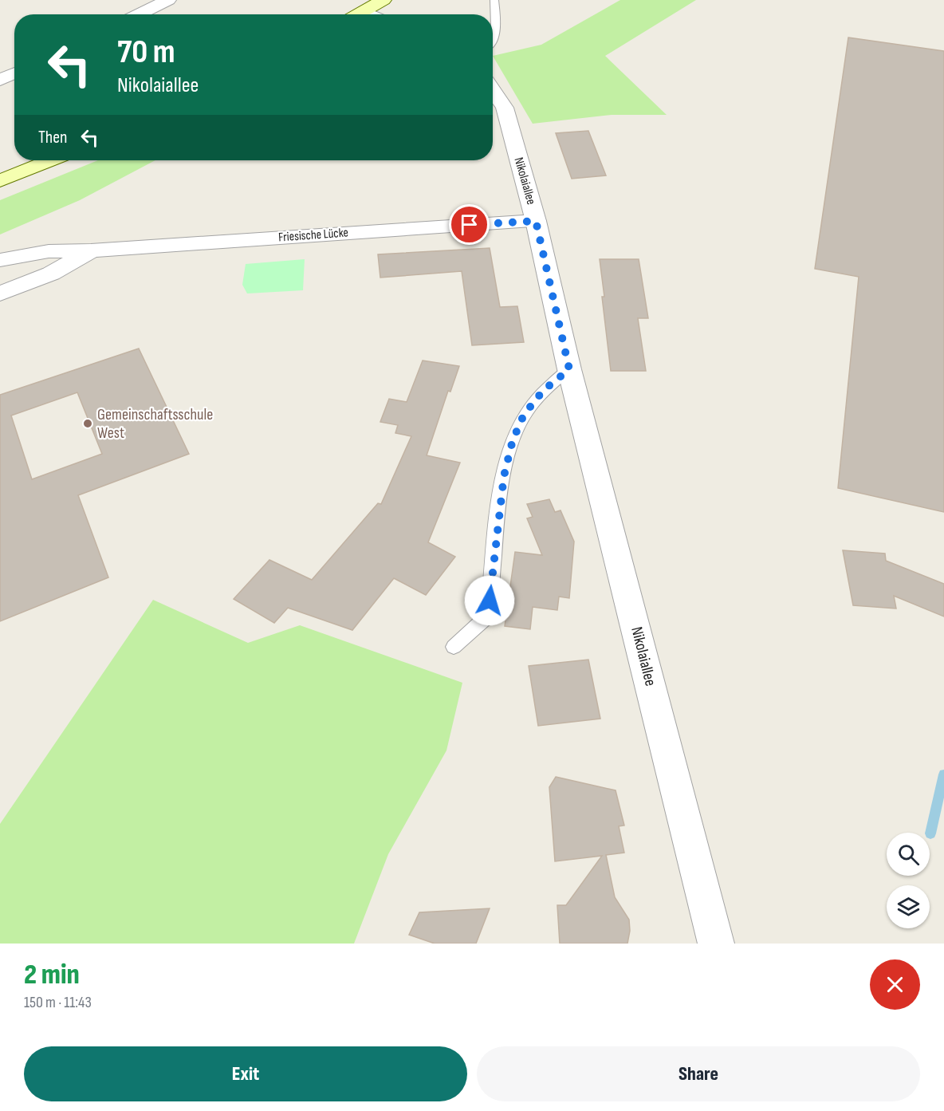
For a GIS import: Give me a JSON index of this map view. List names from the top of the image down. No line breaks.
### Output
{"streets":{"street":["Nikolaiallee","Friesische Lücke"]},"crossings":[["Nikolaiallee","Friesische Lücke"]],"places":["Gemeinschaftsschule West"],"page":{"turn":["70 m","Nikolaiallee"],"then":"Then","heading":["2 min","150 m · 11:43"],"buttons":["Exit","Share"]}}
